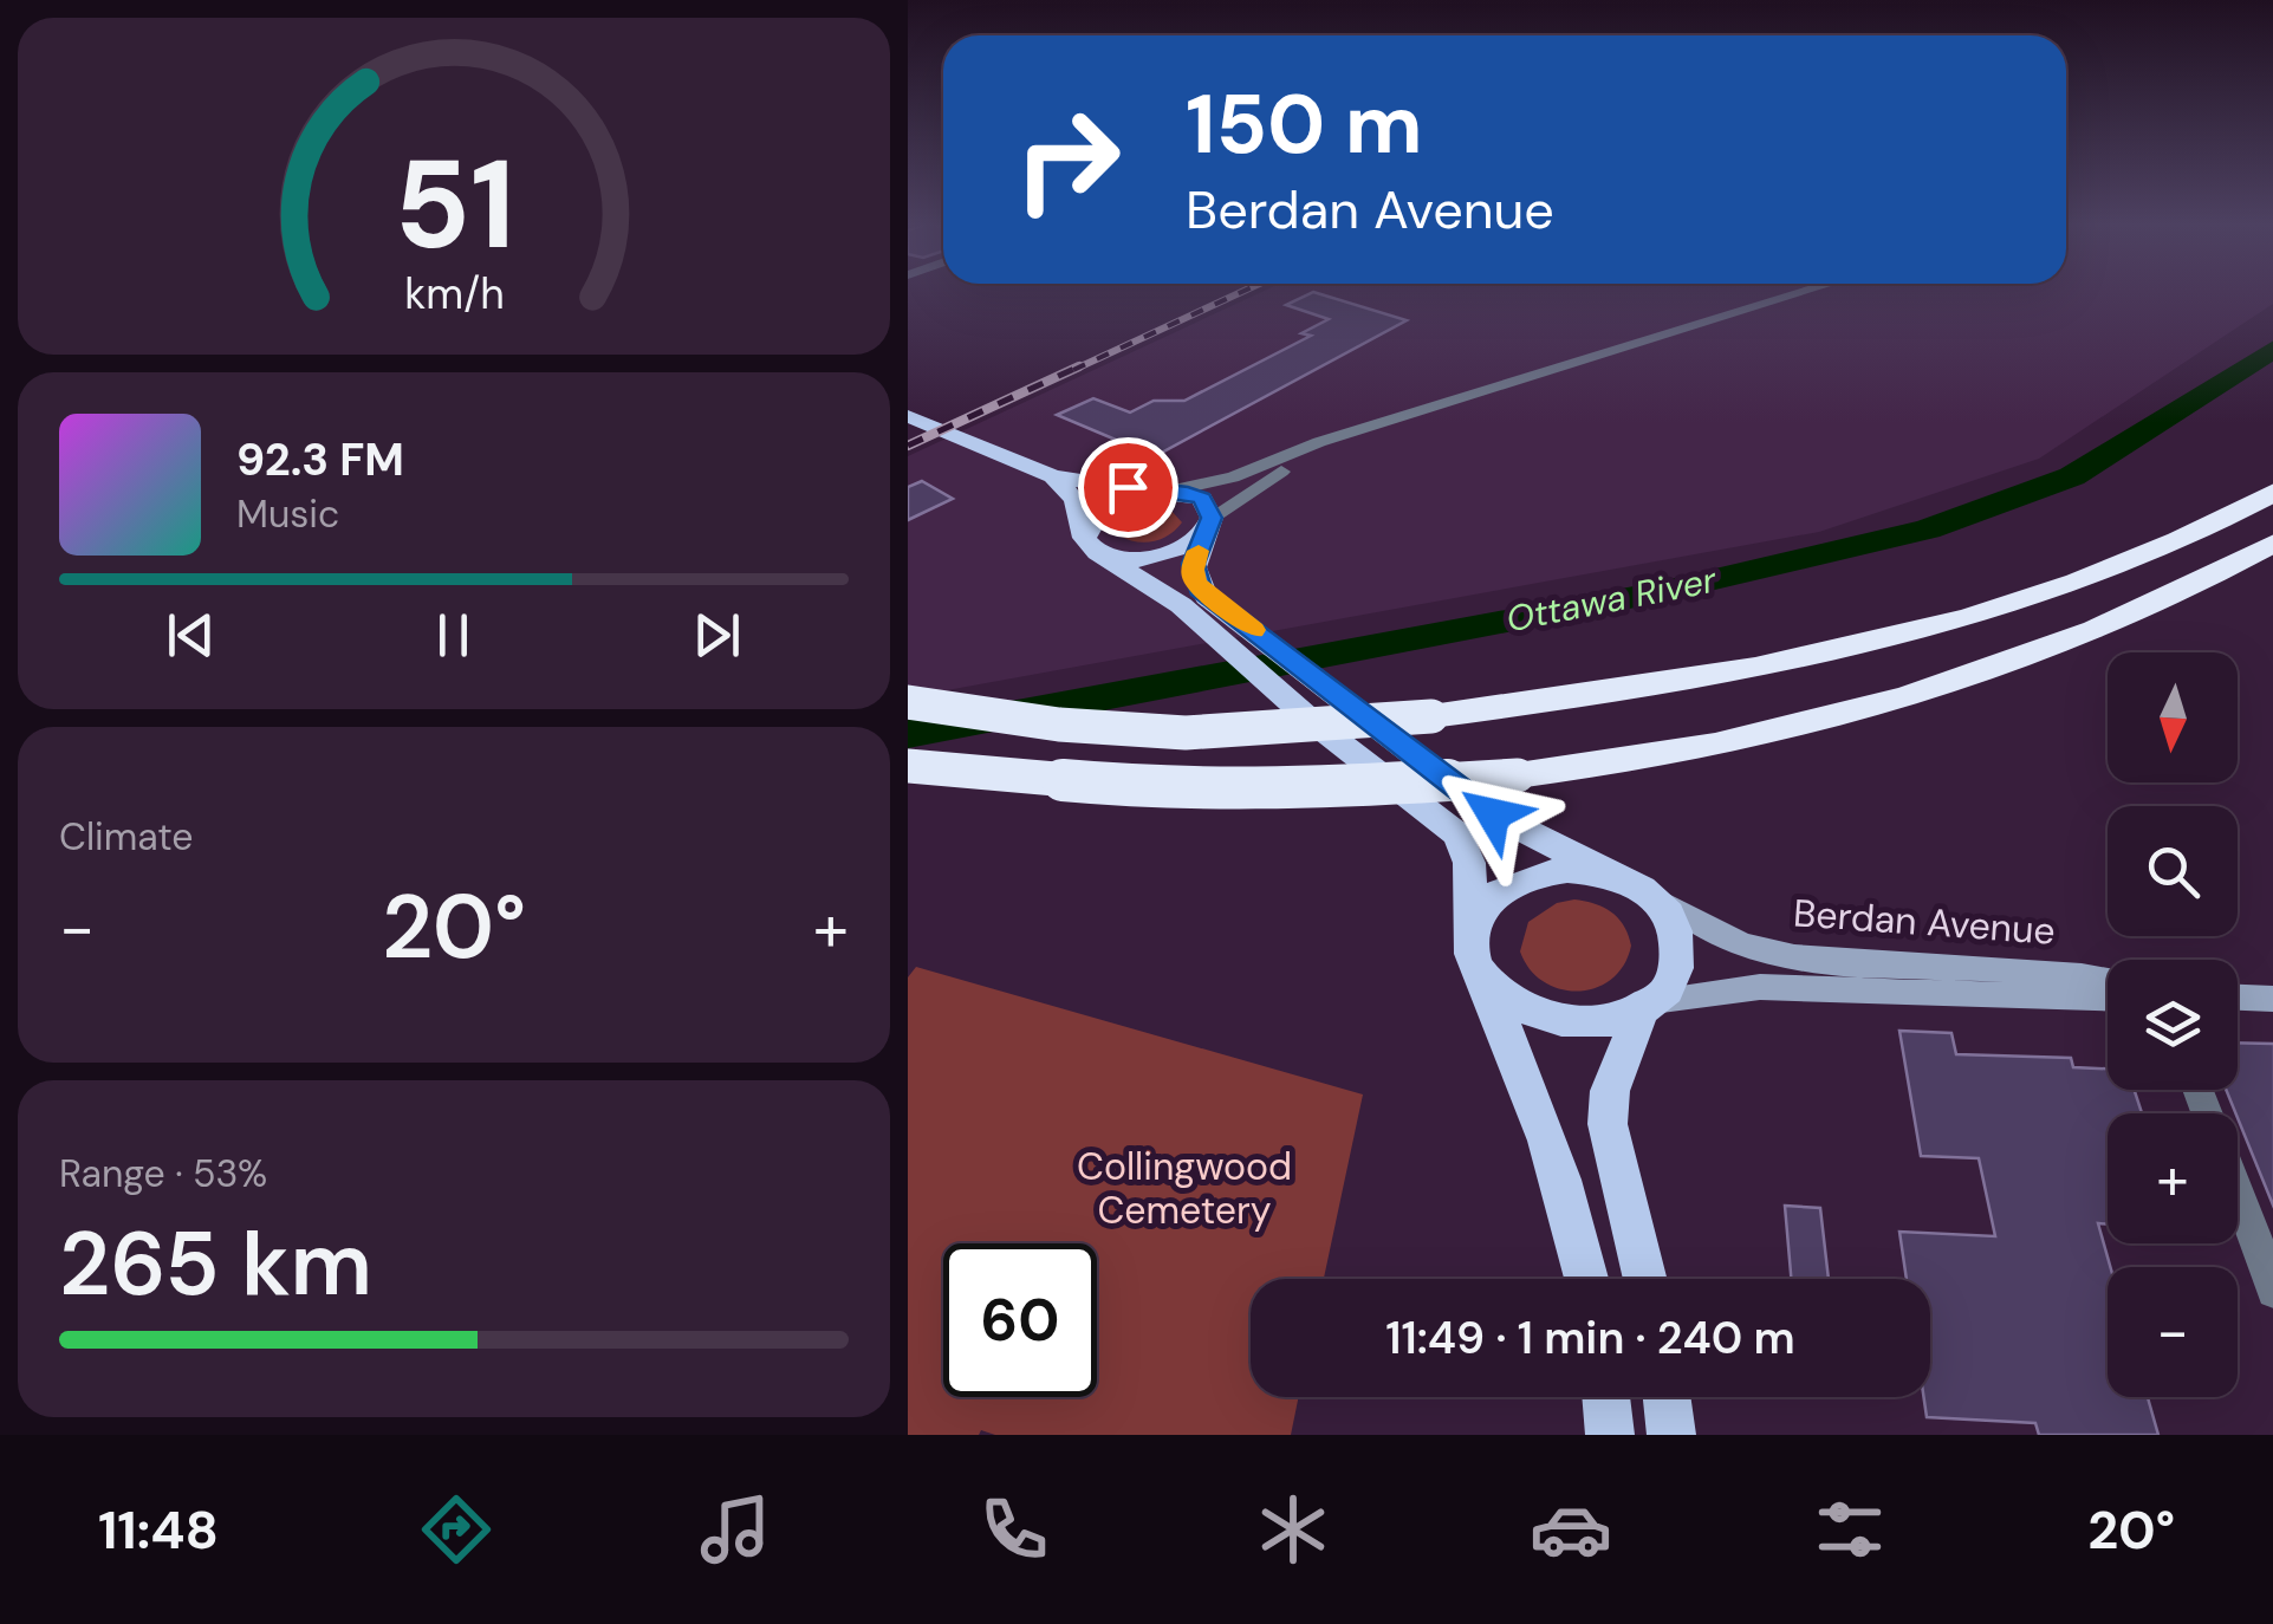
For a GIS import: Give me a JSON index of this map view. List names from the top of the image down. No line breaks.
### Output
{"streets":{"main road":["Berdan Avenue"]},"water":["Ottawa River"],"parks":["Collingwood Cemetery"],"north":"bottom","page":{"turn":["150 m","Berdan Avenue"],"song":["92.3 FM","Music"],"map_buttons":["+","−"],"tile":["Climate",["Range · 53%","265 km"]],"heat":["−","20°","+"],"limit":"60","trip":"11:49 · 1 min · 240 m","tabs":["11:48","20°"],"gauge":["51","km/h"]}}
